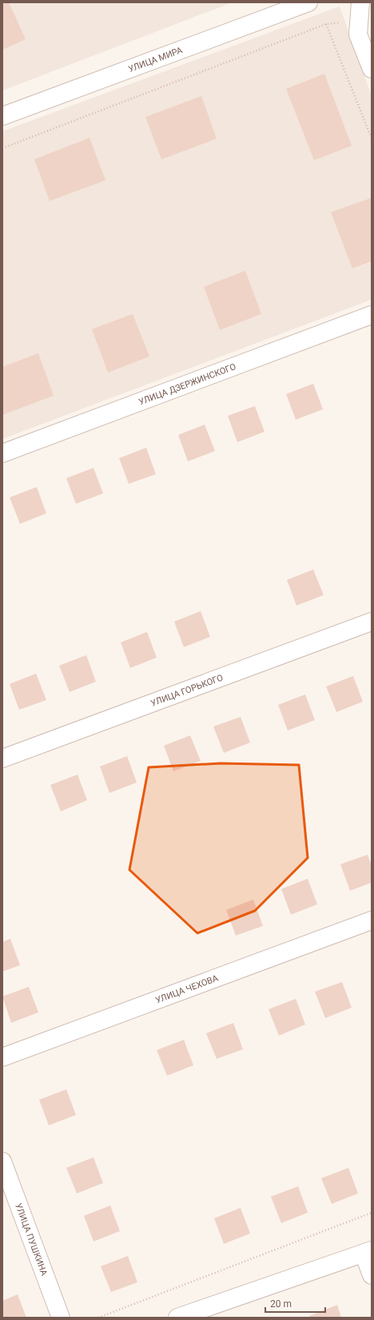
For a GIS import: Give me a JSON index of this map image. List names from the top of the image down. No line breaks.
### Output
{"streets":{"street":["УЛИЦА МИРА","УЛИЦА ДЗЕРЖИНСКОГО","УЛИЦА ГОРЬКОГО","УЛИЦА ЧЕХОВА","УЛИЦА ПУШКИНА"]},"scale_bar":"20 m"}
